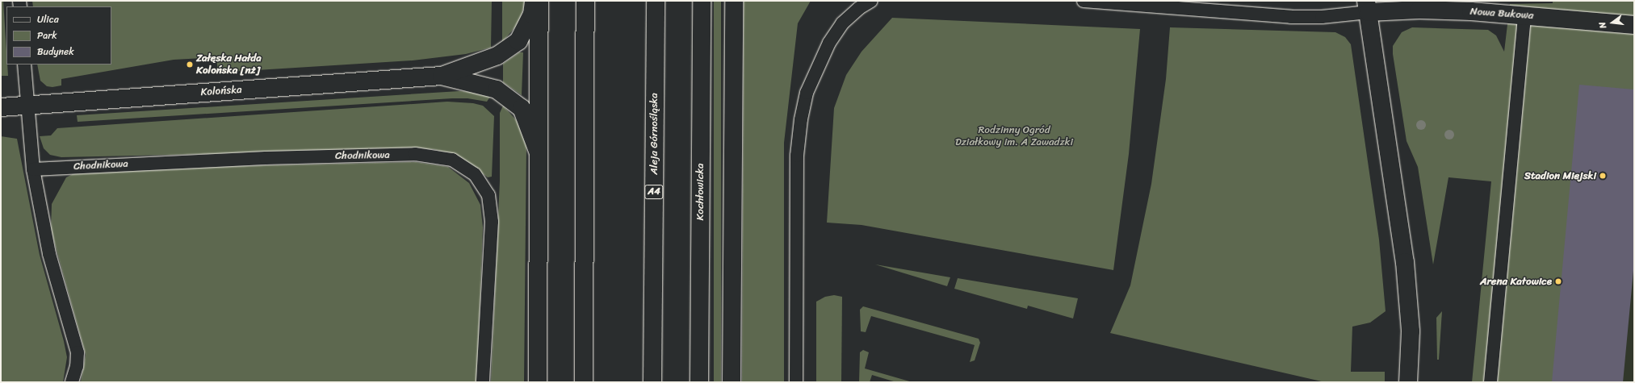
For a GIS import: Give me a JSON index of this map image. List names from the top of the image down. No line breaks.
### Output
{"streets":{"main road":["Nowa Bukowa","Kolońska","Aleja Górnośląska","A4","Kochłowicka"],"lane":["Chodnikowa"]},"parks":["Rodzinny Ogród Działkowy im. A Zawadzki"],"places":["Załęska Hałda Kolońska [nż]","Stadion Miejski","Arena Katowice"],"legend":["Ulica","Park","Budynek"],"north":"left"}
